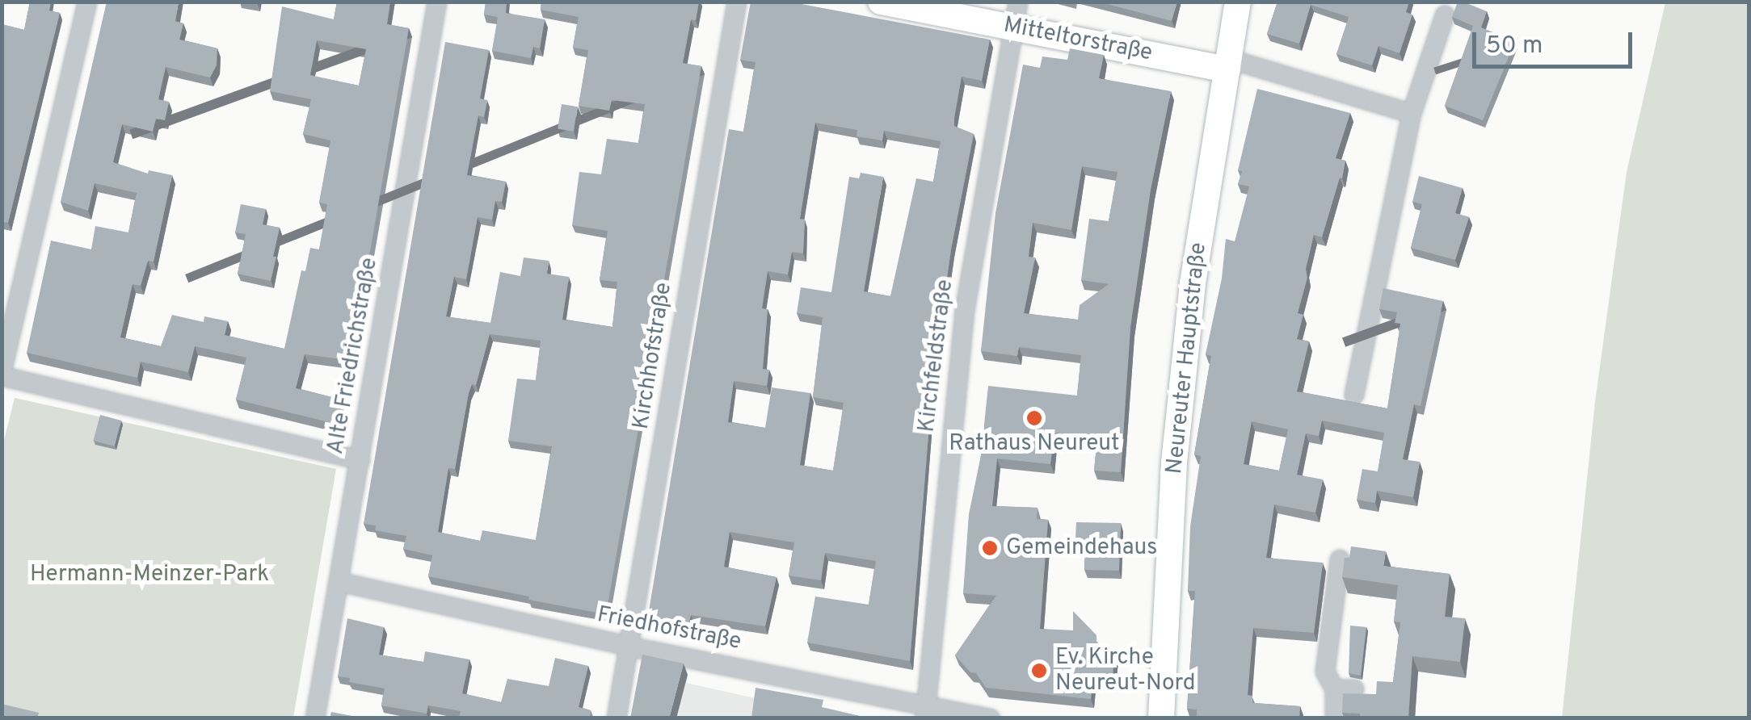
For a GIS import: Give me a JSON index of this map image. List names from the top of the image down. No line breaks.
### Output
{"streets":{"street":["Mitteltorstraße","Alte Friedrichstraße","Kirchhofstraße","Kirchfeldstraße","Neureuter Hauptstraße","Friedhofstraße"]},"crossings":[["Mitteltorstraße","Kirchfeldstraße"],["Mitteltorstraße","Neureuter Hauptstraße"],["Alte Friedrichstraße","Friedhofstraße"],["Kirchhofstraße","Friedhofstraße"],["Kirchfeldstraße","Friedhofstraße"]],"parks":["Hermann-Meinzer-Park"],"places":["Rathaus Neureut","Gemeindehaus","Ev. Kirche Neureut-Nord"],"scale_bar":"50 m"}
